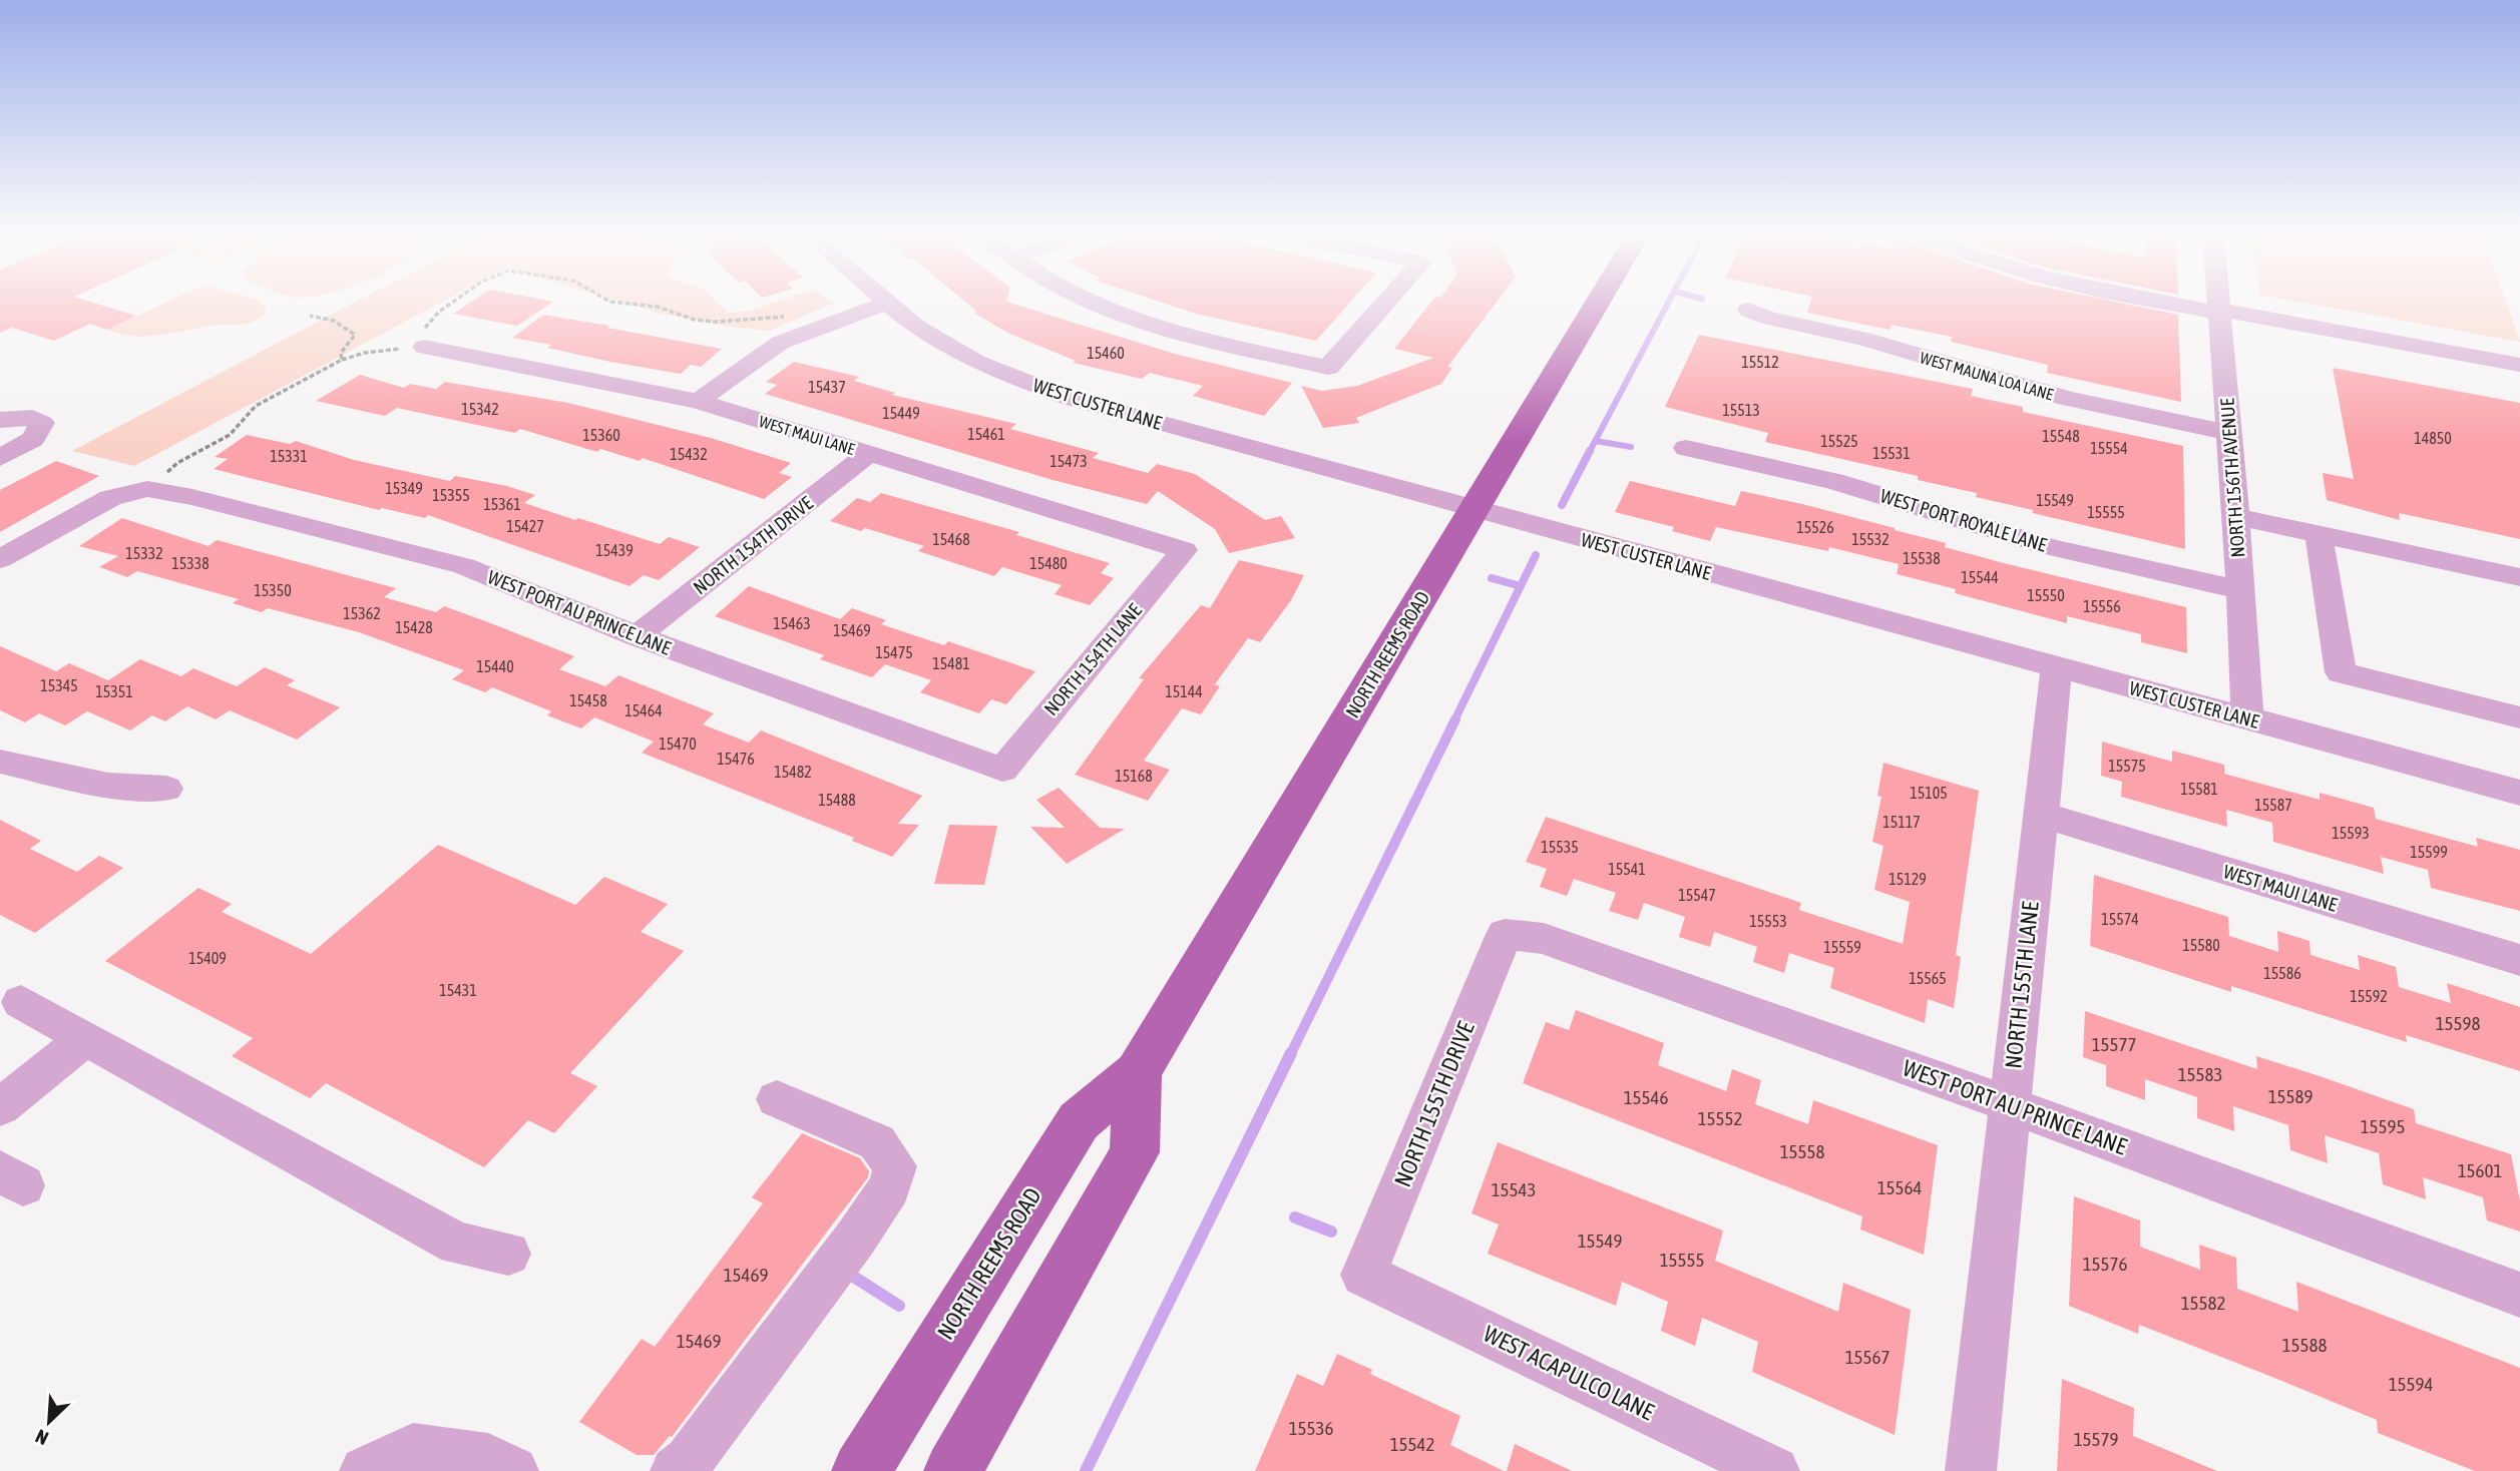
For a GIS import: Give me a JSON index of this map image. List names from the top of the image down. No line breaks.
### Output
{"streets":{"main road":["NORTH REEMS ROAD"],"street":["WEST MAUNA LOA LANE","WEST CUSTER LANE","WEST MAUI LANE","NORTH 156TH AVENUE","WEST PORT ROYALE LANE","NORTH 154TH DRIVE","WEST PORT AU PRINCE LANE","NORTH 154TH LANE","NORTH 155TH LANE","NORTH 155TH DRIVE","WEST ACAPULCO LANE"]},"crossings":[["WEST MAUNA LOA LANE","NORTH 156TH AVENUE"],["WEST CUSTER LANE","NORTH 156TH AVENUE"],["WEST CUSTER LANE","NORTH REEMS ROAD"],["WEST CUSTER LANE","NORTH 155TH LANE"],["WEST MAUI LANE","NORTH 154TH DRIVE"],["WEST MAUI LANE","NORTH 154TH LANE"],["WEST MAUI LANE","NORTH 155TH LANE"],["NORTH 156TH AVENUE","WEST PORT ROYALE LANE"],["NORTH 154TH DRIVE","WEST PORT AU PRINCE LANE"],["WEST PORT AU PRINCE LANE","NORTH 154TH LANE"],["WEST PORT AU PRINCE LANE","NORTH 155TH LANE"],["WEST PORT AU PRINCE LANE","NORTH 155TH DRIVE"],["NORTH 155TH DRIVE","WEST ACAPULCO LANE"]],"house_numbers":["15460","15512","15437","15342","15513","15449","15461","15360","15548","14850","15525","15554","15531","15432","15331","15473","15349","15355","15549","15361","15555","15427","15526","15468","15532","15439","15332","15538","15338","15480","15544","15350","15550","15556","15362","15463","15428","15469","15475","15481","15440","15345","15351","15144","15458","15464","15470","15476","15575","15482","15168","15581","15105","15488","15587","15117","15593","15535","15599","15541","15129","15547","15574","15553","15580","15559","15409","15586","15565","15431","15592","15598","15577","15583","15589","15546","15552","15595","15558","15601","15564","15543","15549","15555","15576","15469","15582","15469","15588","15567","15594","15536","15579","15542"],"north":"bottom left"}
